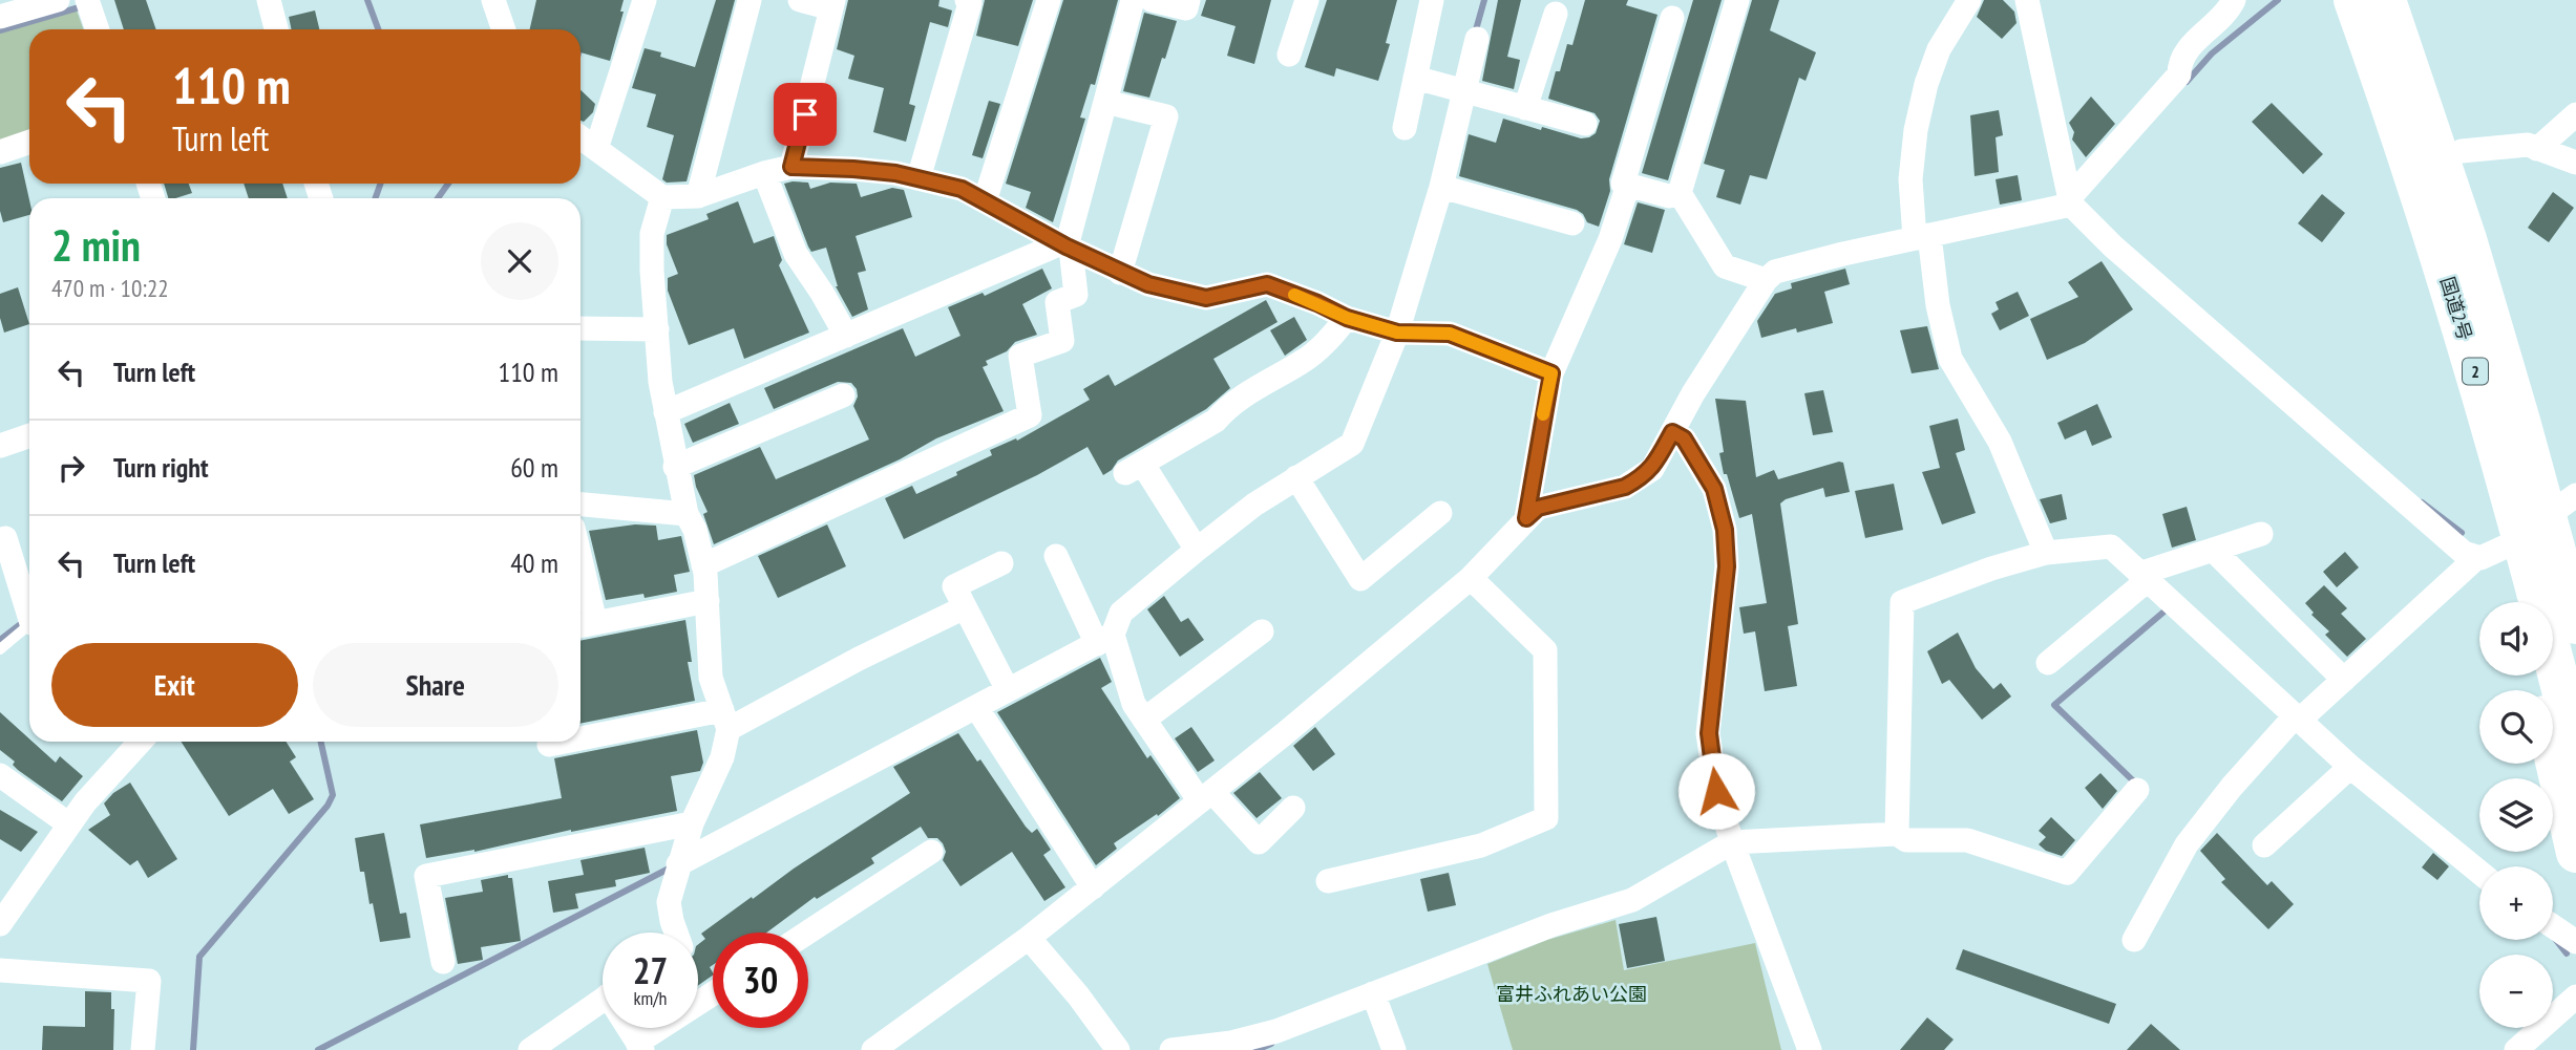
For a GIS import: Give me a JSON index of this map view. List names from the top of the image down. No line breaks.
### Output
{"streets":{"highway":["国道2号","2"]},"parks":["富井ふれあい公園"],"page":{"turn":["110 m","Turn left"],"heading":["2 min","470 m · 10:22"],"list":[{"name":"Turn left","value":"110 m"},{"name":"Turn right","value":"60 m"},{"name":"Turn left","value":"40 m"}],"map_buttons":["+","−"],"buttons":["Exit","Share"],"speed":"27 km/h","limit":"30"}}
